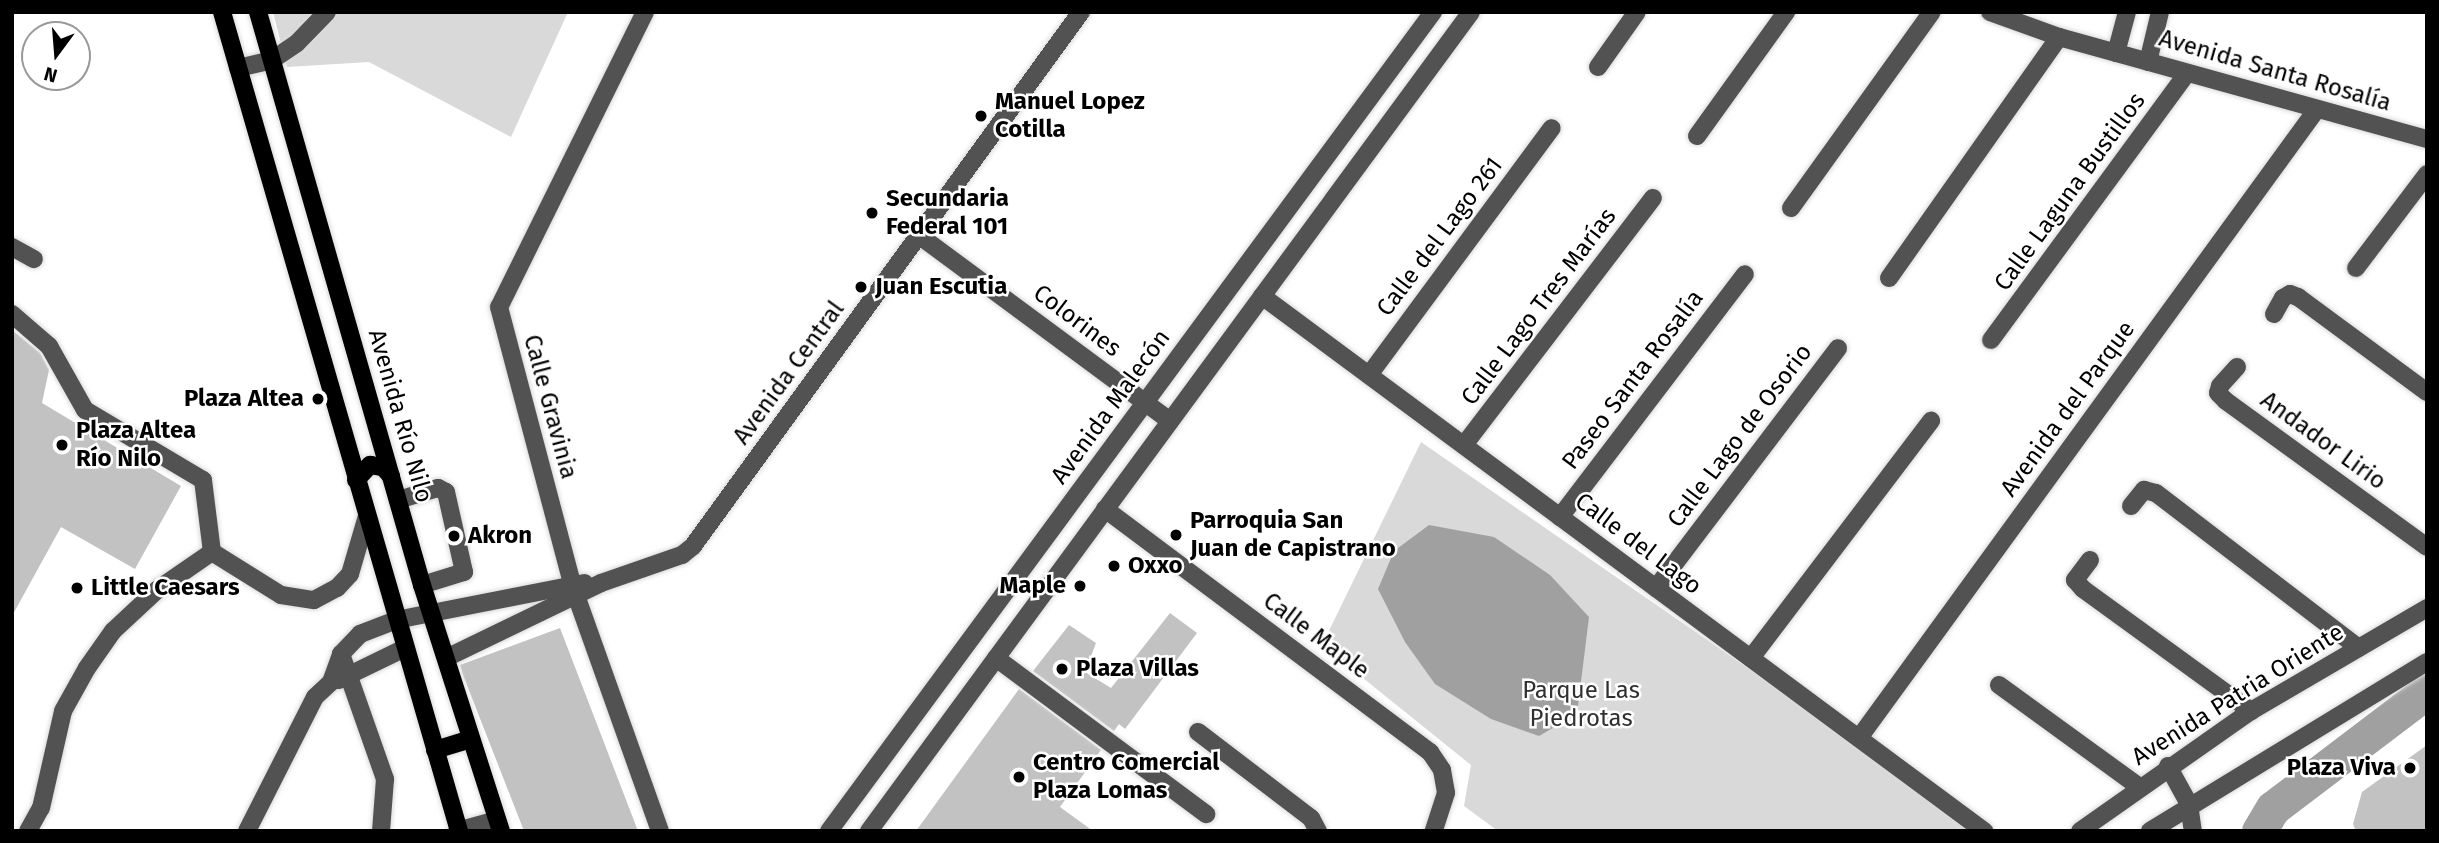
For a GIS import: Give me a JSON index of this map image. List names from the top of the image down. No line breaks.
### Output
{"streets":{"main road":["Avenida Río Nilo"],"street":["Avenida Santa Rosalía","Calle Laguna Bustillos","Calle del Lago 261","Calle Lago Tres Marías","Colorines","Avenida Central","Paseo Santa Rosalía","Calle Gravinia","Avenida Malecón","Avenida del Parque","Calle Lago de Osorio","Andador Lirio","Calle del Lago","Calle Maple","Avenida Patria Oriente"]},"crossings":[["Avenida Santa Rosalía","Calle Laguna Bustillos"],["Avenida Santa Rosalía","Avenida del Parque"],["Calle del Lago 261","Calle del Lago"],["Calle Lago Tres Marías","Calle del Lago"],["Colorines","Avenida Central"],["Colorines","Avenida Malecón"],["Avenida Central","Calle Gravinia"],["Avenida Central","Avenida Río Nilo"],["Paseo Santa Rosalía","Calle del Lago"],["Avenida del Parque","Calle del Lago"],["Calle Lago de Osorio","Calle del Lago"]],"parks":["Parque Las Piedrotas"],"places":["Manuel Lopez Cotilla","Secundaria Federal 101","Juan Escutia","Plaza Altea","Plaza Altea Río Nilo","Parroquia San Juan de Capistrano","Akron","Oxxo","Maple","Little Caesars","Plaza Villas","Plaza Viva","Centro Comercial Plaza Lomas"],"north":"bottom"}
